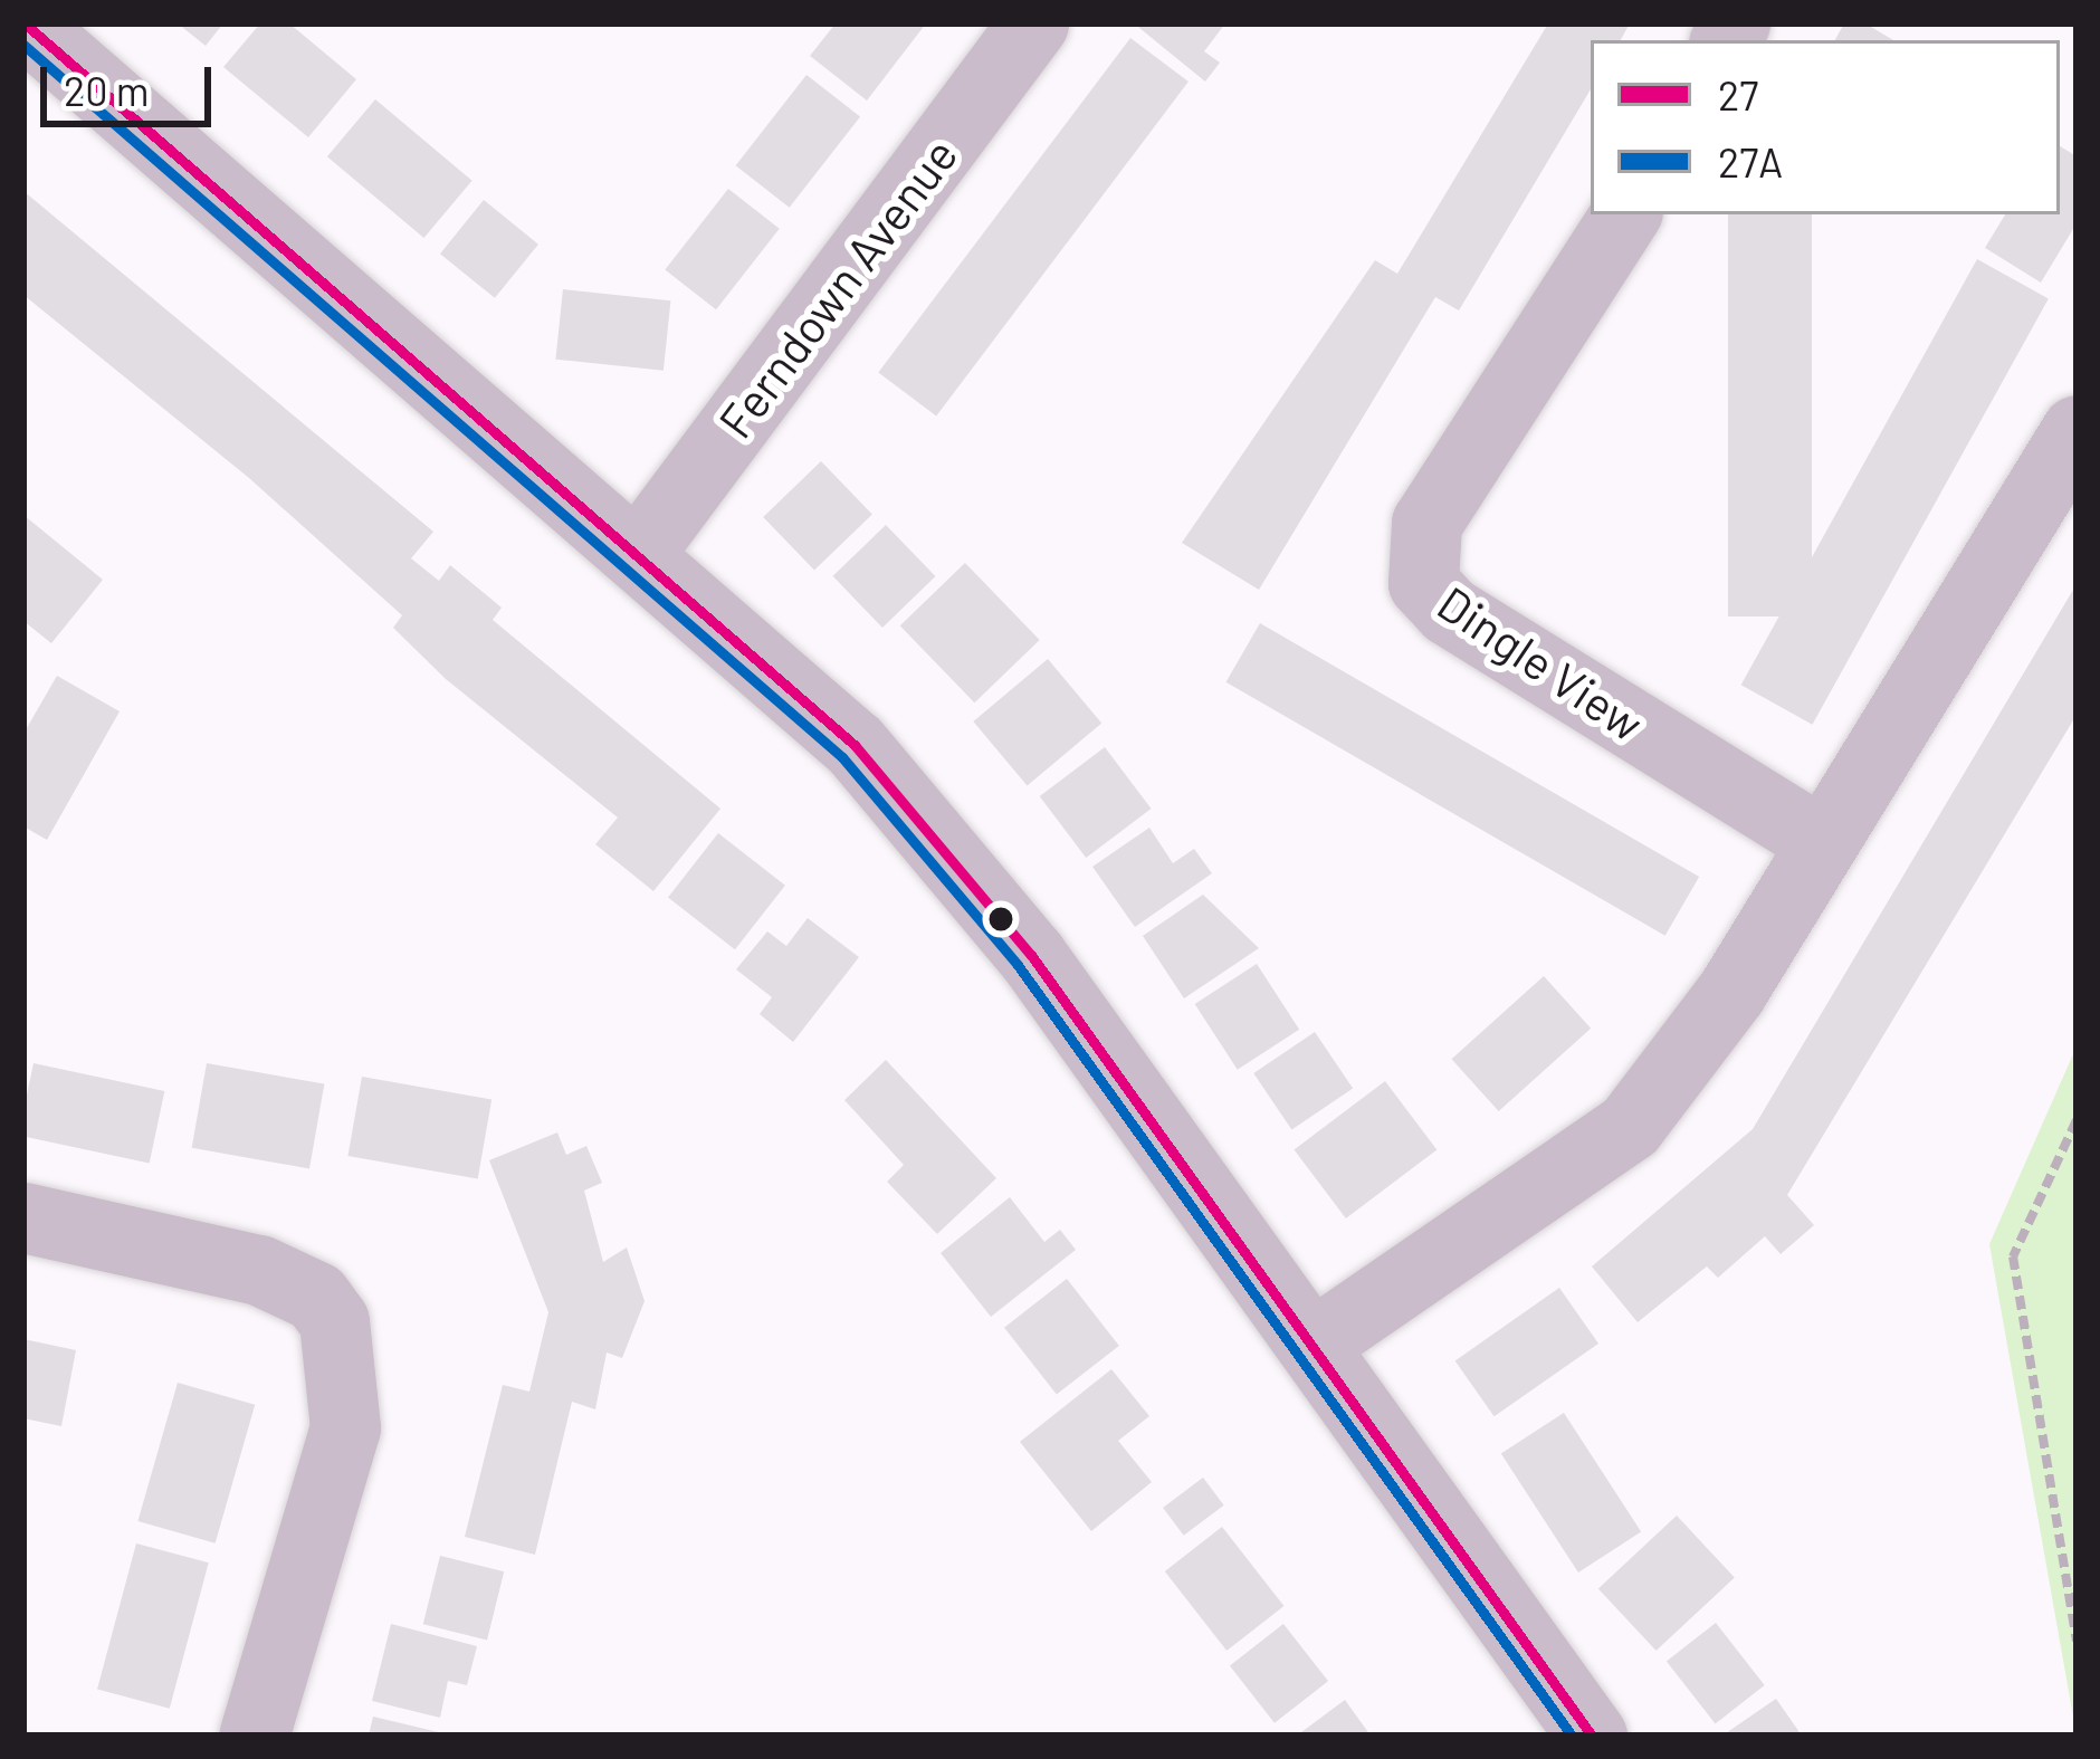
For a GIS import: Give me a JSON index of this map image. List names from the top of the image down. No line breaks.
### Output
{"streets":{"street":["Ferndown Avenue","Dingle View"]},"lines":["transit line 27","transit line 27A"],"legend":["27","27A"],"scale_bar":"20 m"}
